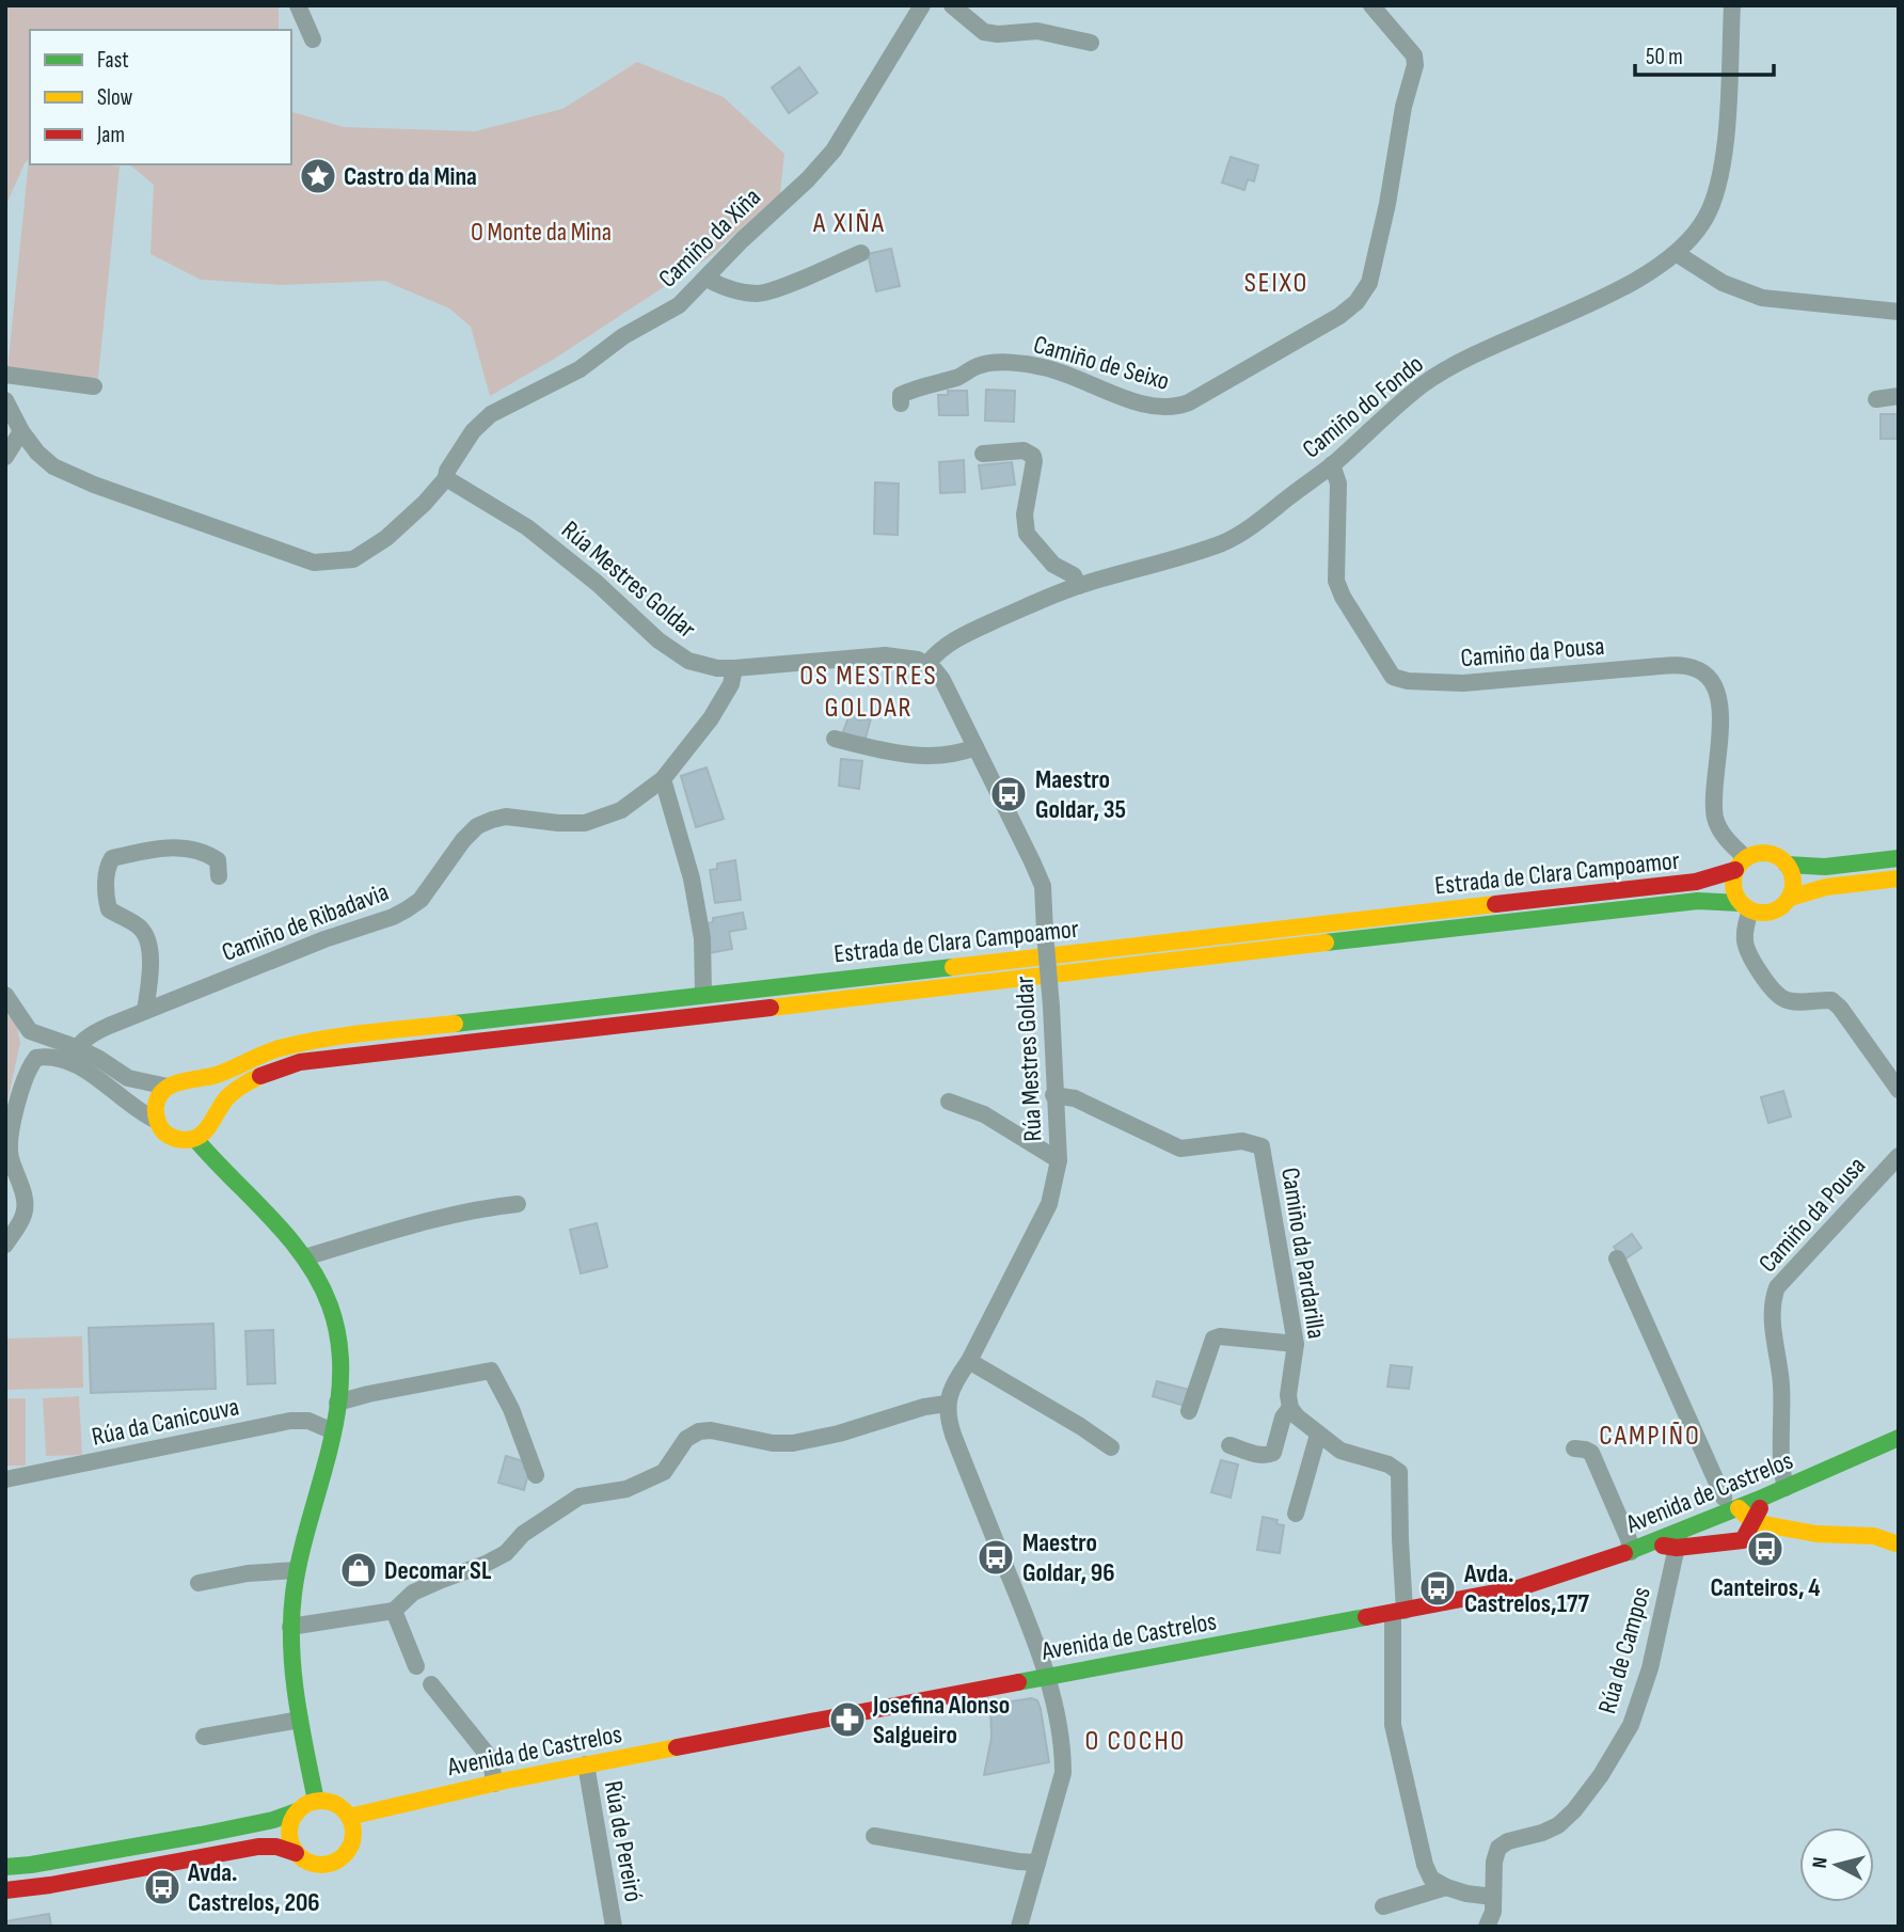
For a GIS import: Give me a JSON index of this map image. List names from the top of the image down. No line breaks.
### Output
{"streets":{"main road":["Estrada de Clara Campoamor","Avenida de Castrelos"],"street":["Camiño da Xiña","Camiño de Seixo","Camiño do Fondo","Rúa Mestres Goldar","Camiño da Pousa","Camiño de Ribadavia","Camiño da Pardarilla","Rúa da Canicouva","Rúa de Campos","Rúa de Pereiró"]},"crossings":[["Camiño da Xiña","Rúa Mestres Goldar"],["Camiño do Fondo","Rúa Mestres Goldar"],["Camiño do Fondo","Camiño da Pousa"],["Rúa Mestres Goldar","Camiño de Ribadavia"],["Rúa Mestres Goldar","Camiño da Pardarilla"],["Camiño da Pousa","Estrada de Clara Campoamor"],["Camiño da Pousa","Avenida de Castrelos"],["Avenida de Castrelos","Rúa de Campos"],["Avenida de Castrelos","Rúa de Pereiró"]],"districts":["A XIÑA","SEIXO","OS MESTRES GOLDAR","CAMPIÑO","O COCHO"],"parks":["O Monte da Mina"],"places":{"place":["Castro da Mina"],"bus stop":["Maestro Goldar, 35","Canteiros, 4","Maestro Goldar, 96","Avda. Castrelos,177","Avda. Castrelos, 206"],"shop":["Decomar SL"],"pharmacy":["Josefina Alonso Salgueiro"]},"legend":["Fast","Slow","Jam"],"scale_bar":"50 m","north":"left"}
